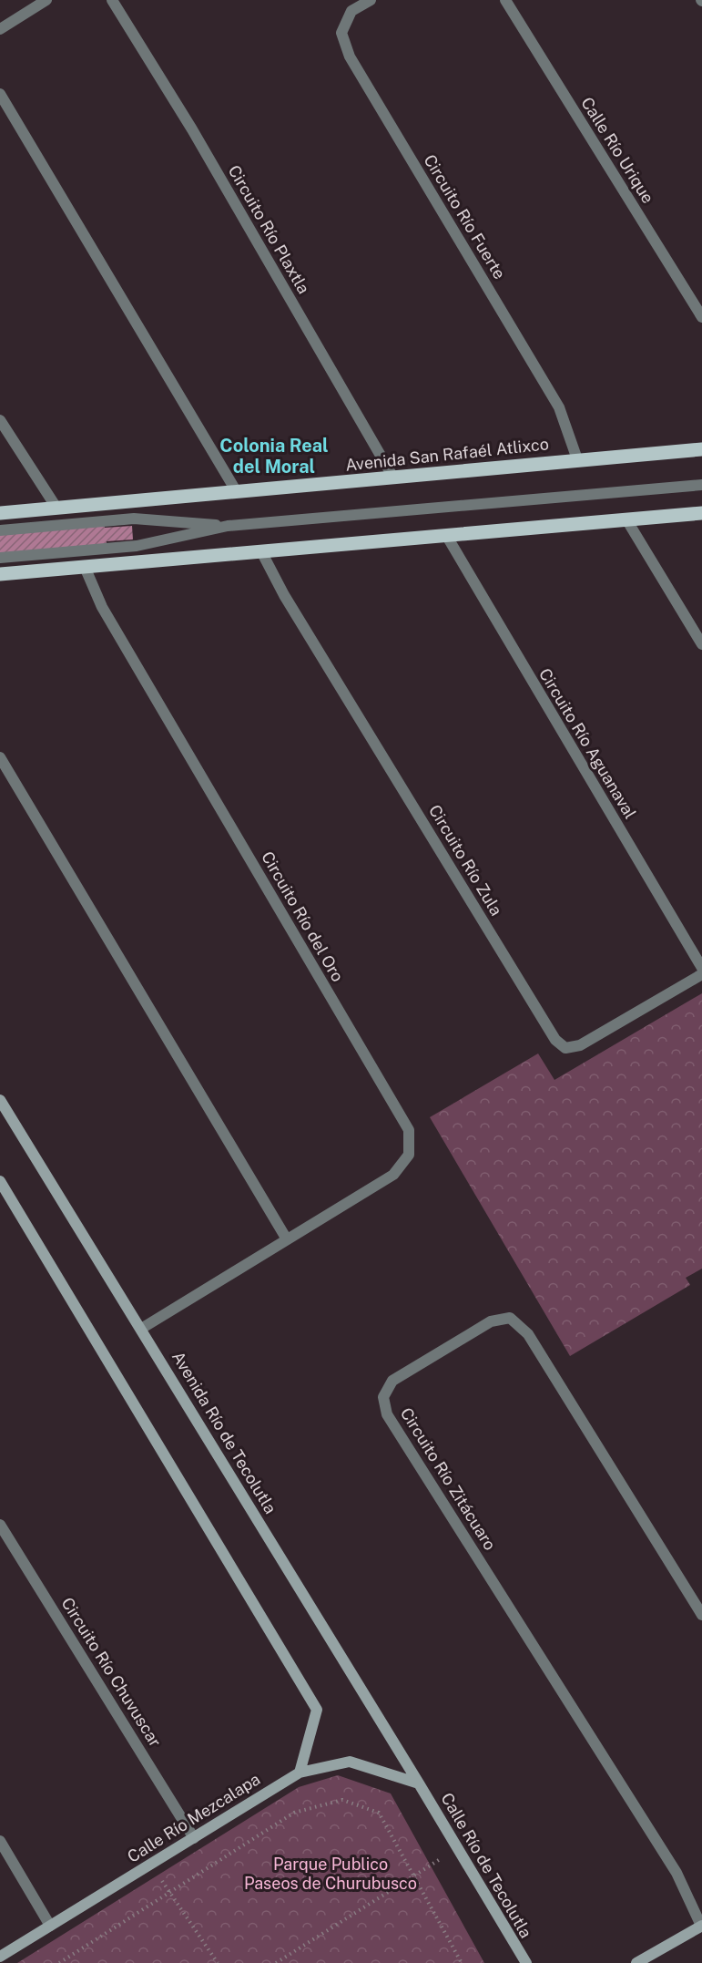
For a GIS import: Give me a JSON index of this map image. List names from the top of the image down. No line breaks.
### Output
{"streets":{"main road":["Avenida San Rafaél Atlixco"],"street":["Calle Río Urique","Circuito Río Fuerte","Circuito Río Plaxtla","Circuito Río Aguanaval","Circuito Río Zula","Circuito Río del Oro","Avenida Río de Tecolutla","Circuito Río Zitácuaro","Circuito Río Chuvuscar","Calle Río Mezcalapa","Calle Río de Tecolutla"]},"crossings":[["Circuito Río Fuerte","Avenida San Rafaél Atlixco"],["Circuito Río Plaxtla","Avenida San Rafaél Atlixco"],["Circuito Río del Oro","Avenida Río de Tecolutla"],["Avenida Río de Tecolutla","Calle Río Mezcalapa"],["Avenida Río de Tecolutla","Calle Río de Tecolutla"],["Circuito Río Chuvuscar","Calle Río Mezcalapa"],["Calle Río Mezcalapa","Calle Río de Tecolutla"]],"districts":["Colonia Real del Moral"],"parks":["Parque Publico Paseos de Churubusco"]}
